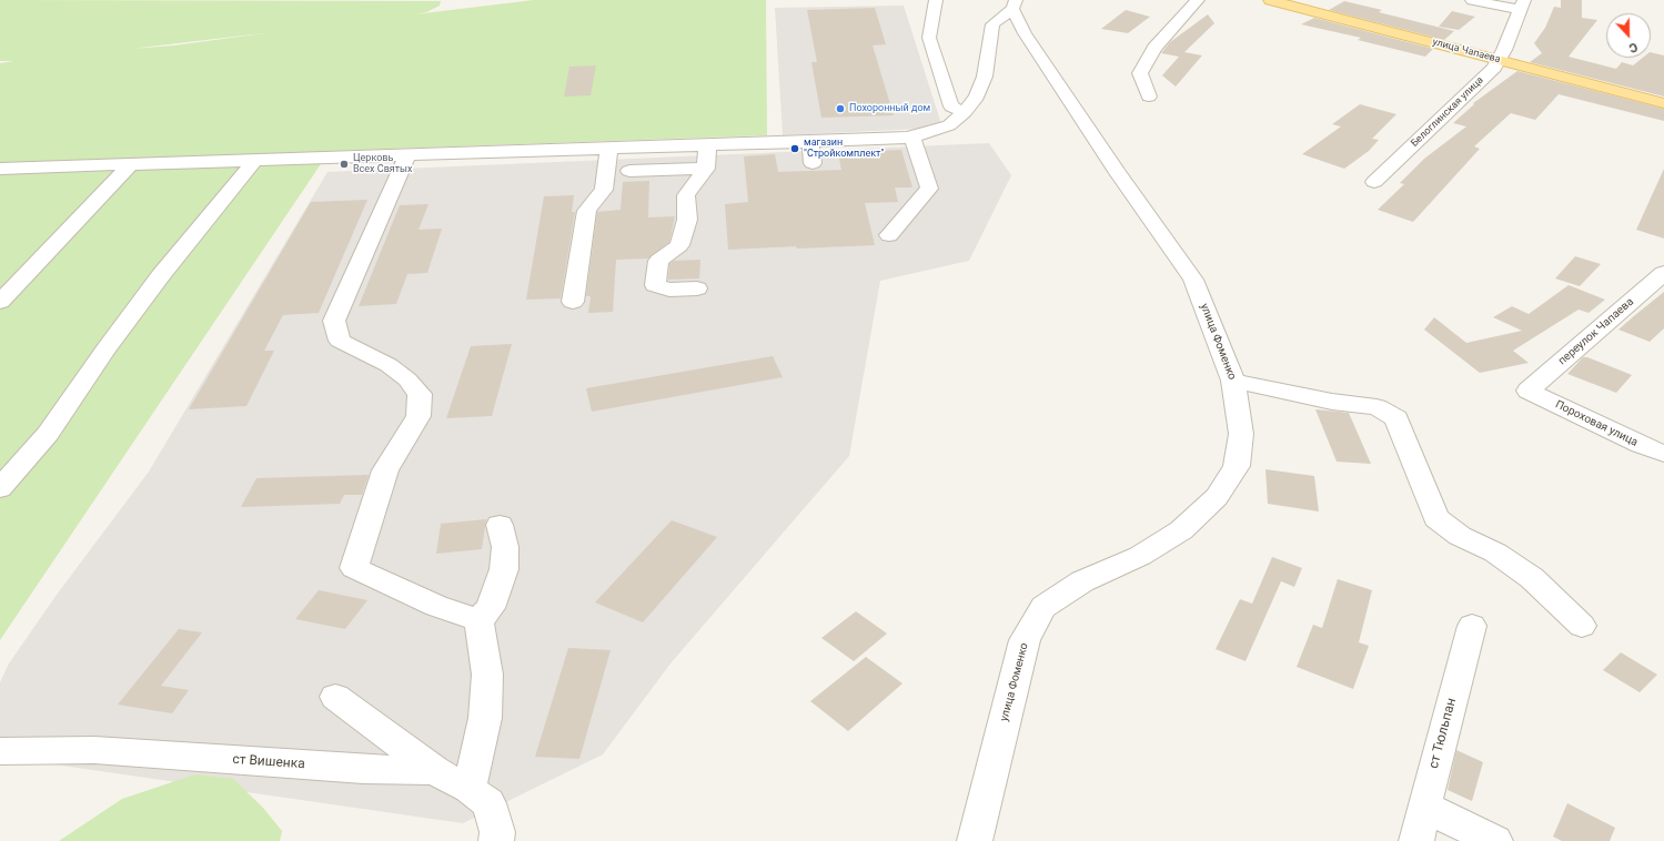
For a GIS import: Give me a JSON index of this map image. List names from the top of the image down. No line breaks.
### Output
{"streets":{"main road":["улица Чапаева"],"street":["Белоглинская улица","переулок Чапаева","улица Фоменко","Пороховая улица","ст Тюльпан","ст Вишенка"]},"crossings":[["улица Чапаева","Белоглинская улица"],["переулок Чапаева","Пороховая улица"]],"places":["Похоронный дом","магазин \"Стройкомплект\"","Церковь Всех Святых"],"north":"bottom"}
